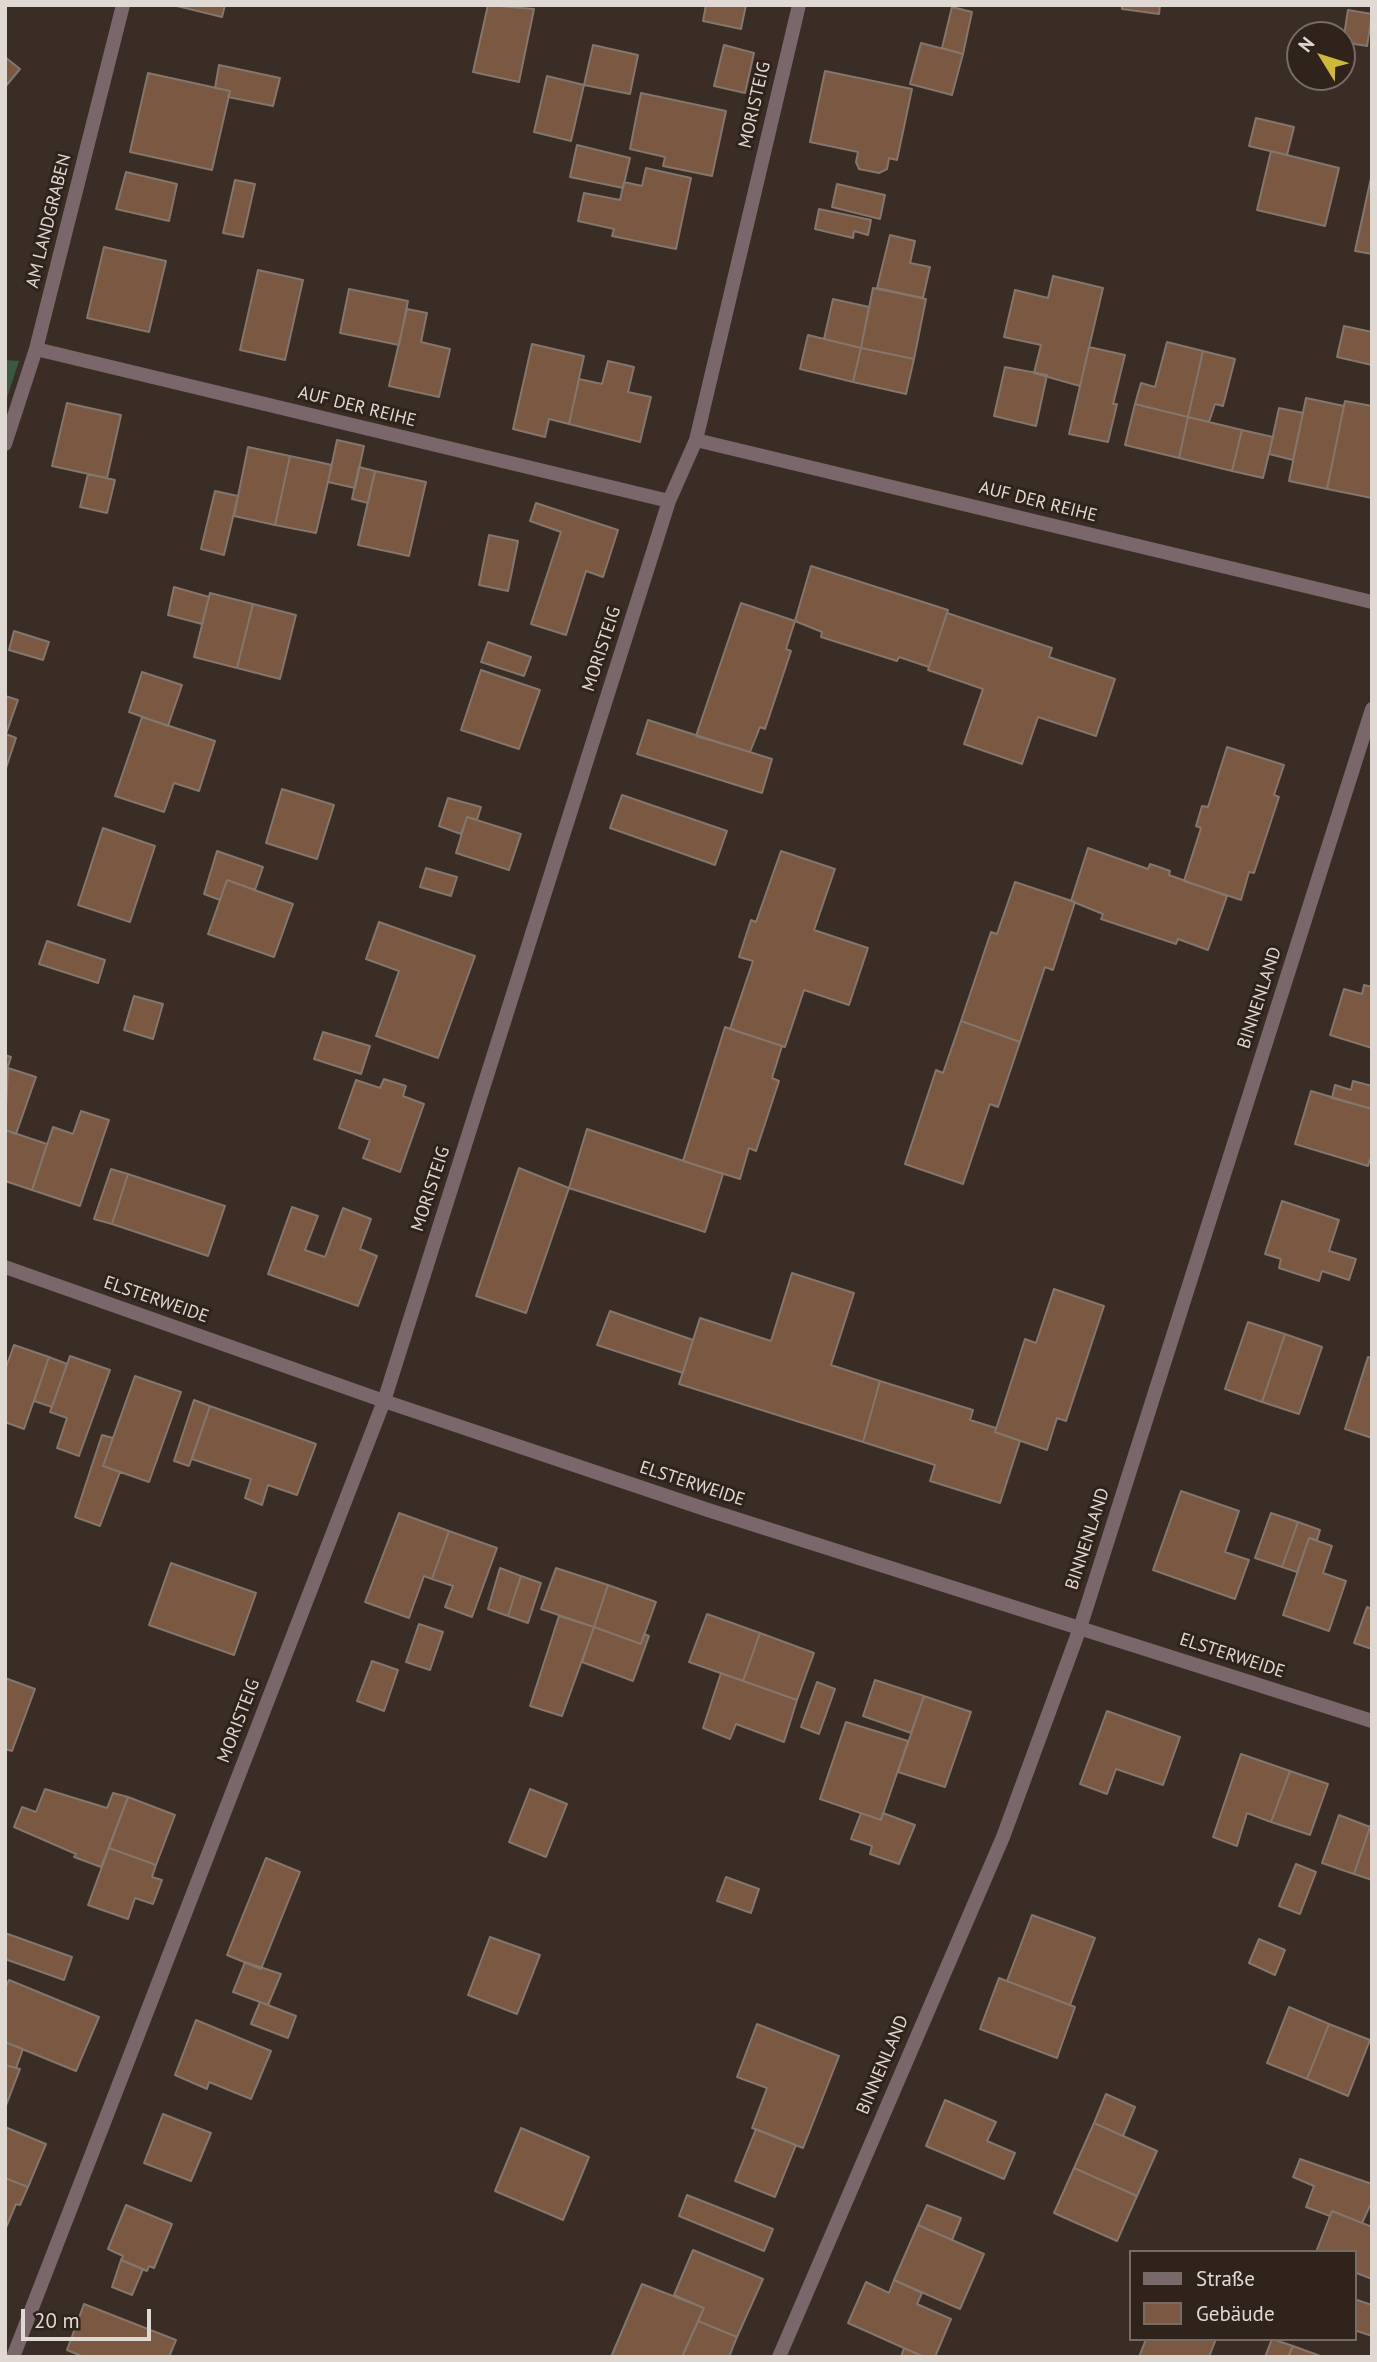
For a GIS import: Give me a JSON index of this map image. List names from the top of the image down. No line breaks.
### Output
{"streets":{"street":["MORISTEIG","AM LANDGRABEN","AUF DER REIHE","BINNENLAND","ELSTERWEIDE"]},"crossings":[["MORISTEIG","AUF DER REIHE"],["MORISTEIG","ELSTERWEIDE"],["AM LANDGRABEN","AUF DER REIHE"],["BINNENLAND","ELSTERWEIDE"]],"legend":["Straße","Gebäude"],"scale_bar":"20 m","north":"top left"}
